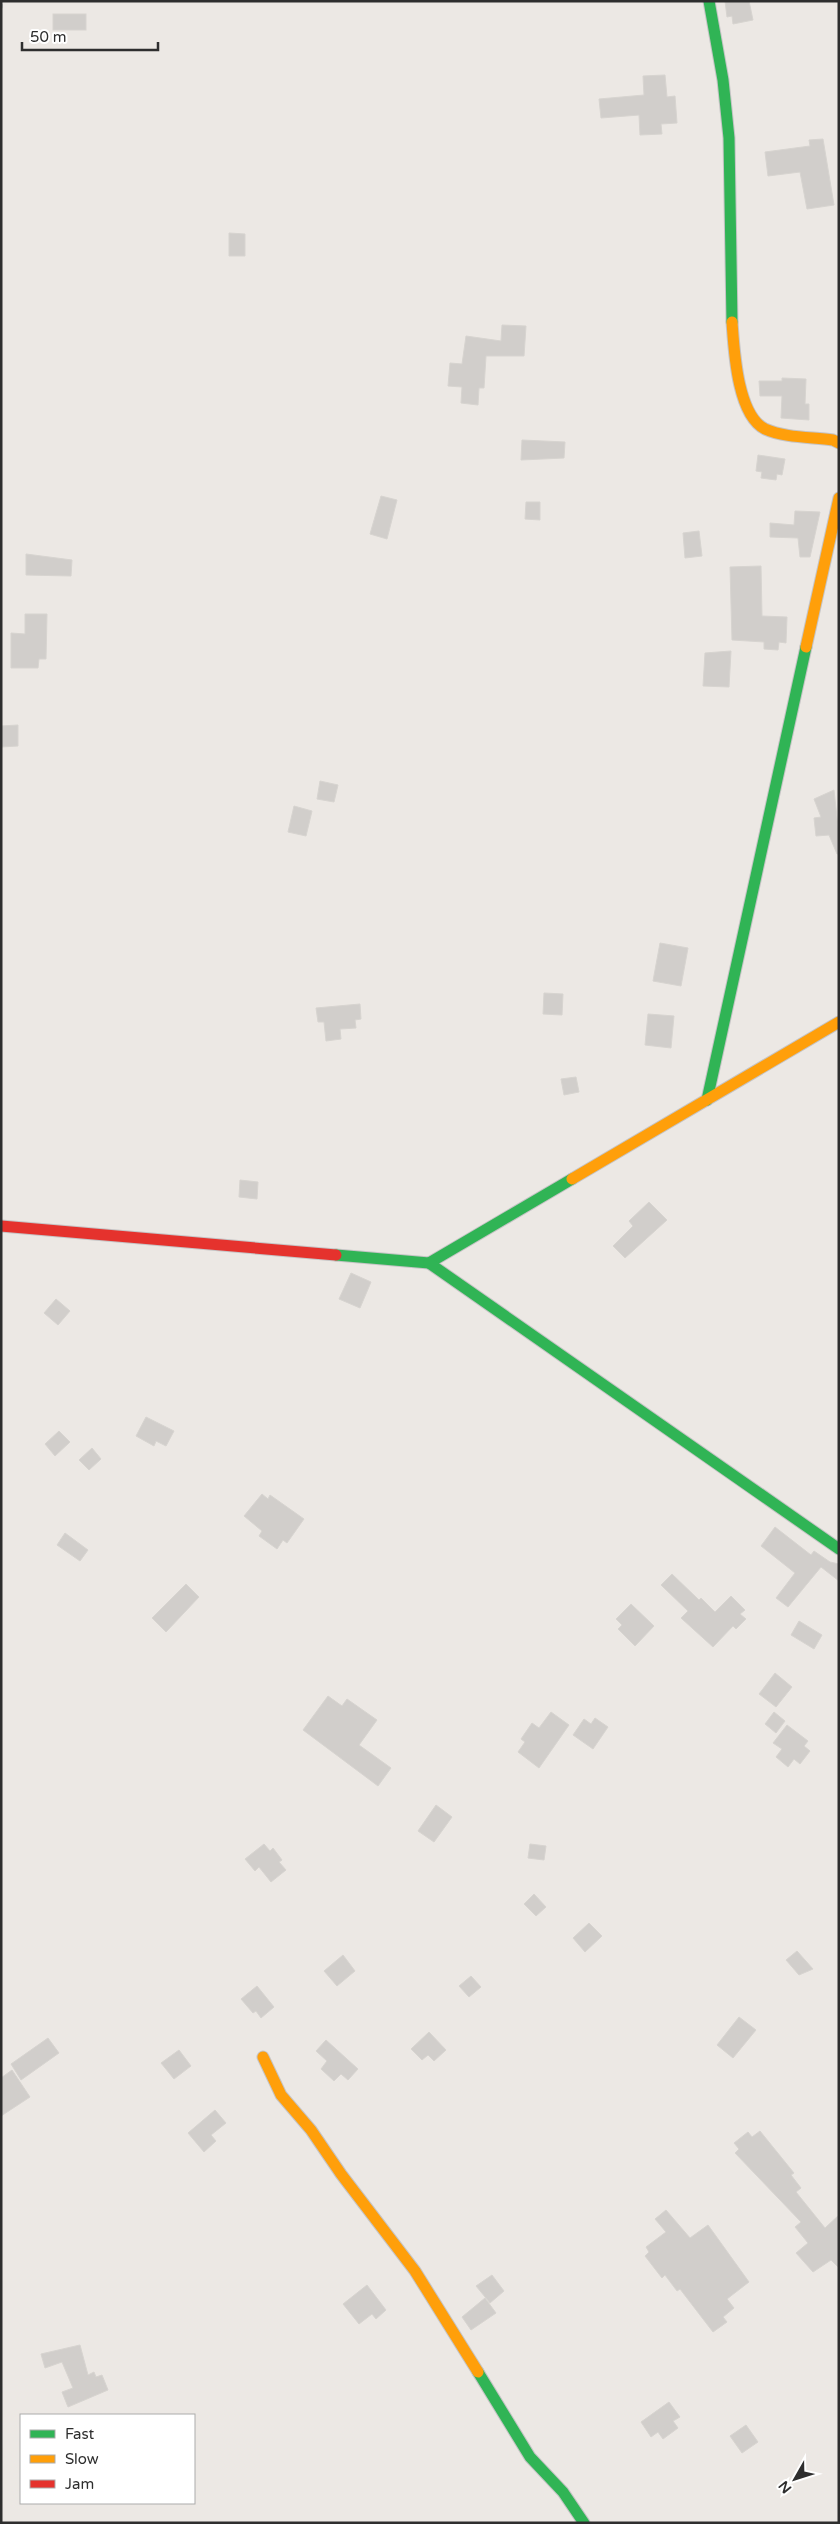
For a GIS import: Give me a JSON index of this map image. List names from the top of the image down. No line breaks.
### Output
{"legend":["Fast","Slow","Jam"],"scale_bar":"50 m","north":"bottom left"}
